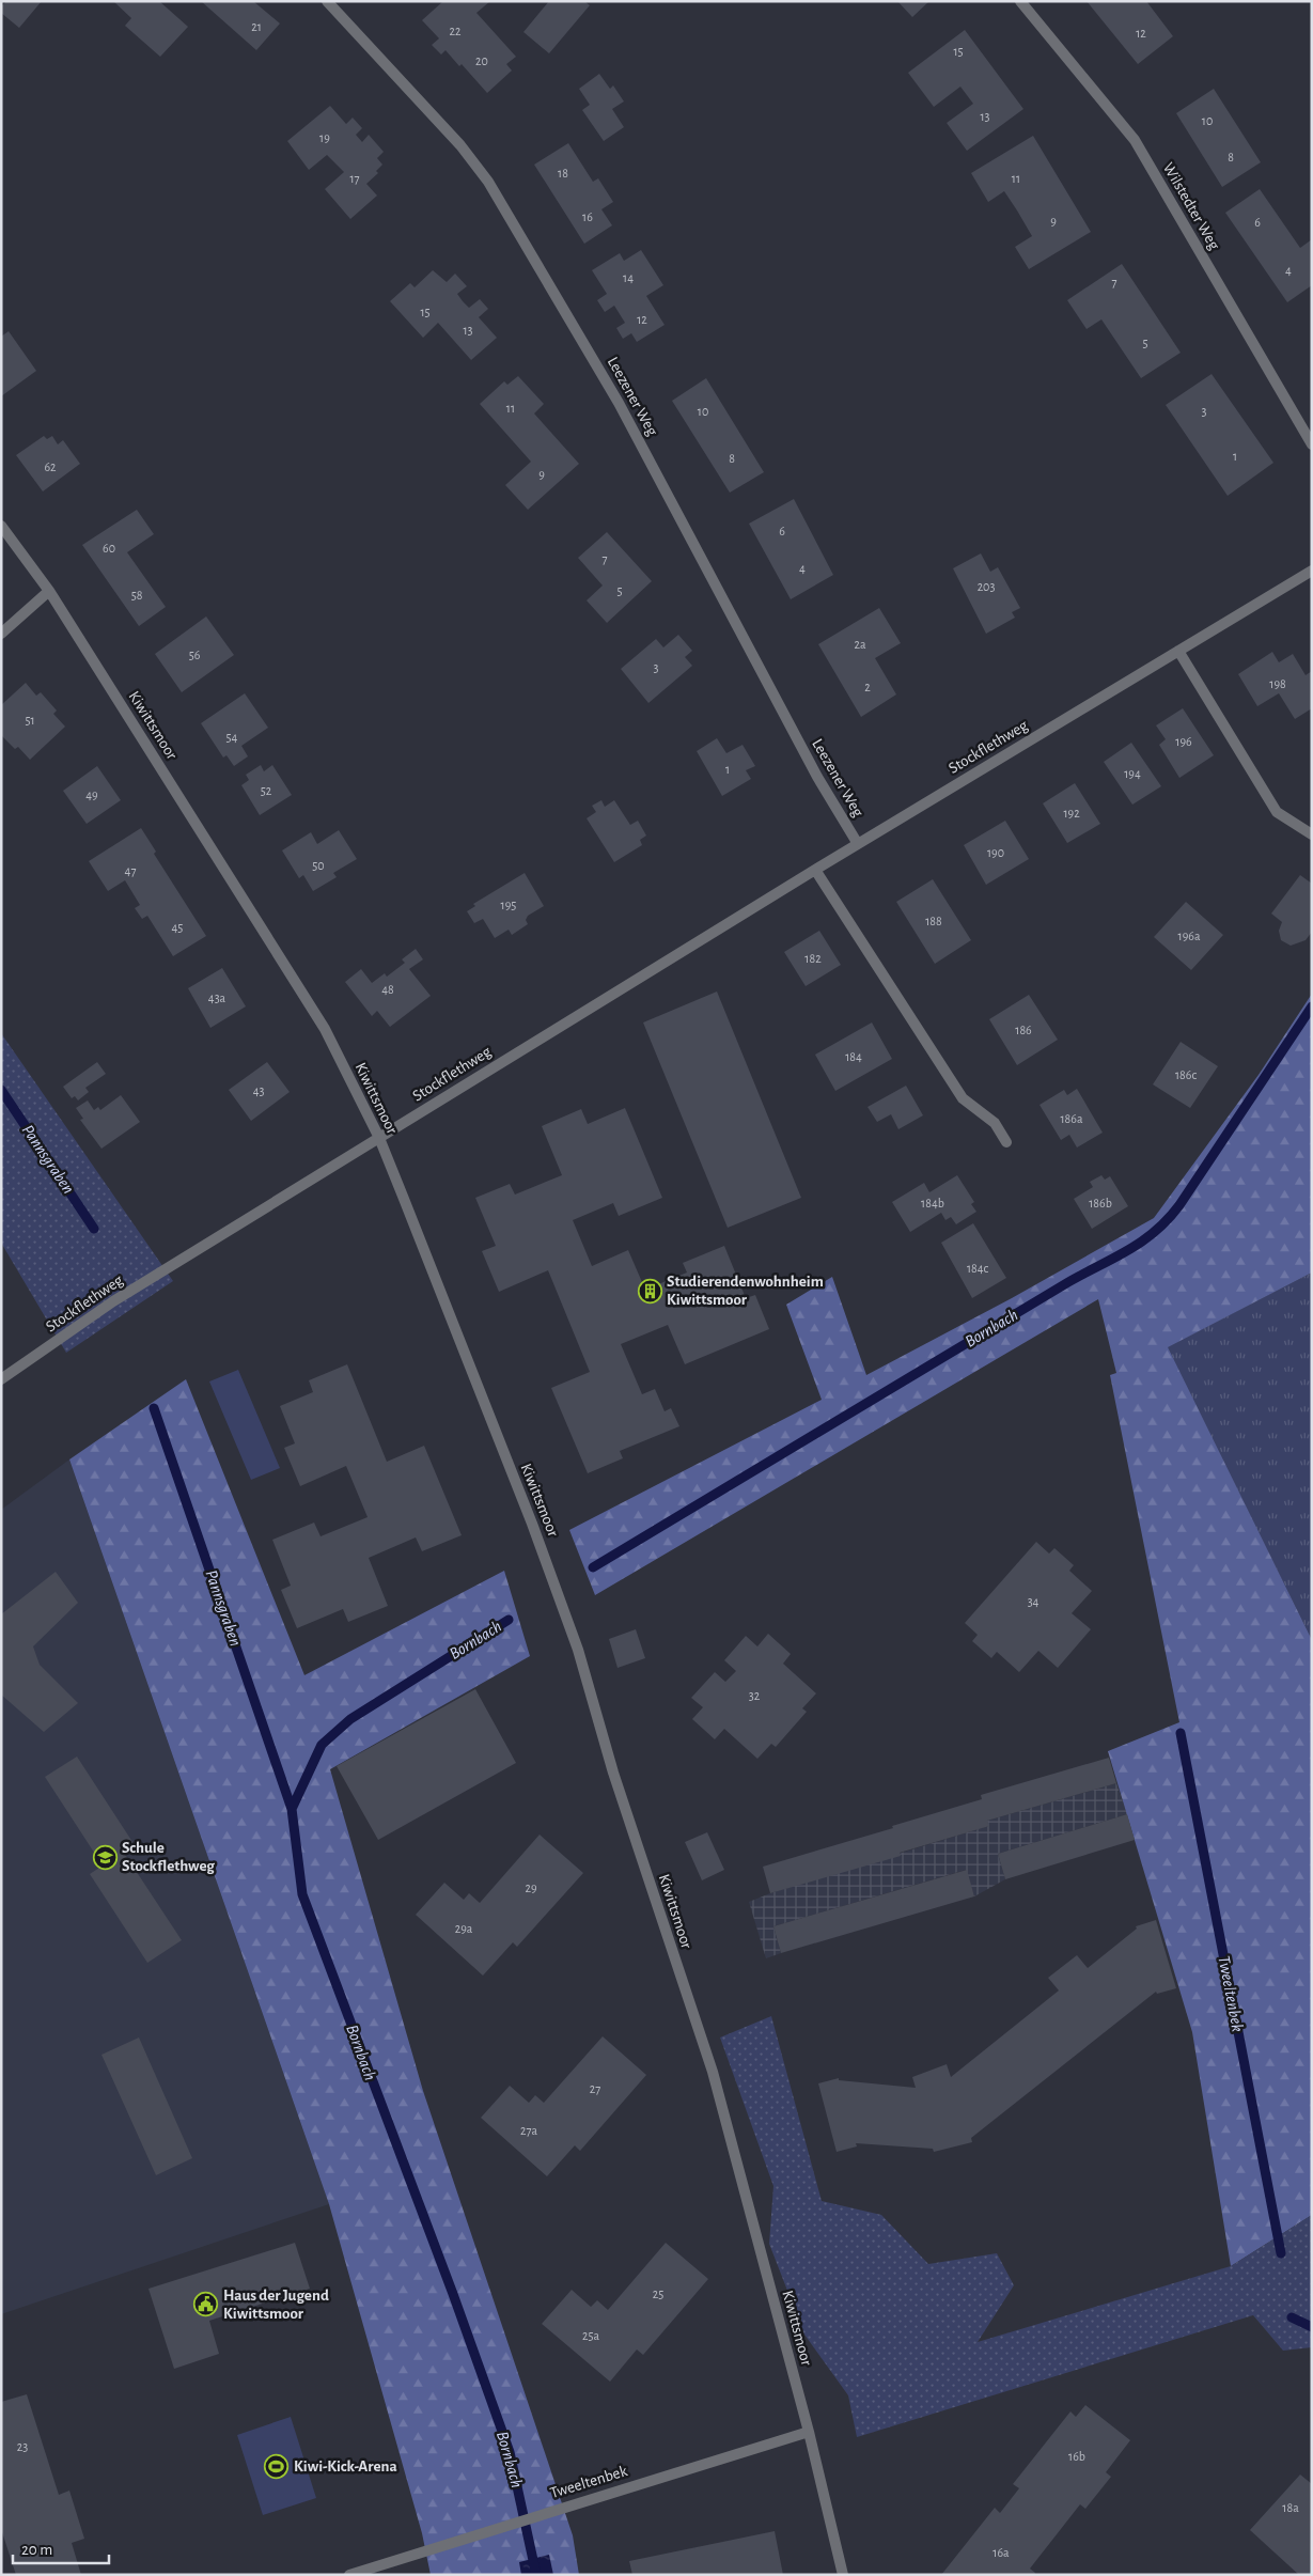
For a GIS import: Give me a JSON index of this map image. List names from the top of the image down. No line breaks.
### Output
{"streets":{"street":["Wilstedter Weg","Leezener Weg","Kiwittsmoor","Stockflethweg","Tweeltenbek"]},"crossings":[["Leezener Weg","Stockflethweg"],["Kiwittsmoor","Stockflethweg"],["Kiwittsmoor","Tweeltenbek"]],"water":["Pannsgraben","Bornbach","Tweeltenbek"],"places":{"building":["Studierendenwohnheim Kiwittsmoor"],"school or university":["Schule Stockflethweg"],"public building":["Haus der Jugend Kiwittsmoor"],"sports":["Kiwi-Kick-Arena"]},"house_numbers":["21","22","12","15","20","13","10","19","8","18","17","11","16","9","6","4","14","7","15","12","13","5","11","10","3","1","8","62","9","6","60","7","4","203","5","58","2a","56","3","198","2","51","54","196","1","194","52","49","192","190","50","47","195","188","45","196a","182","48","43a","186","184","186c","43","186a","184b","186b","184c","34","32","29","29a","27","27a","25","25a","23","16b","18a","16a"],"scale_bar":"20 m"}
